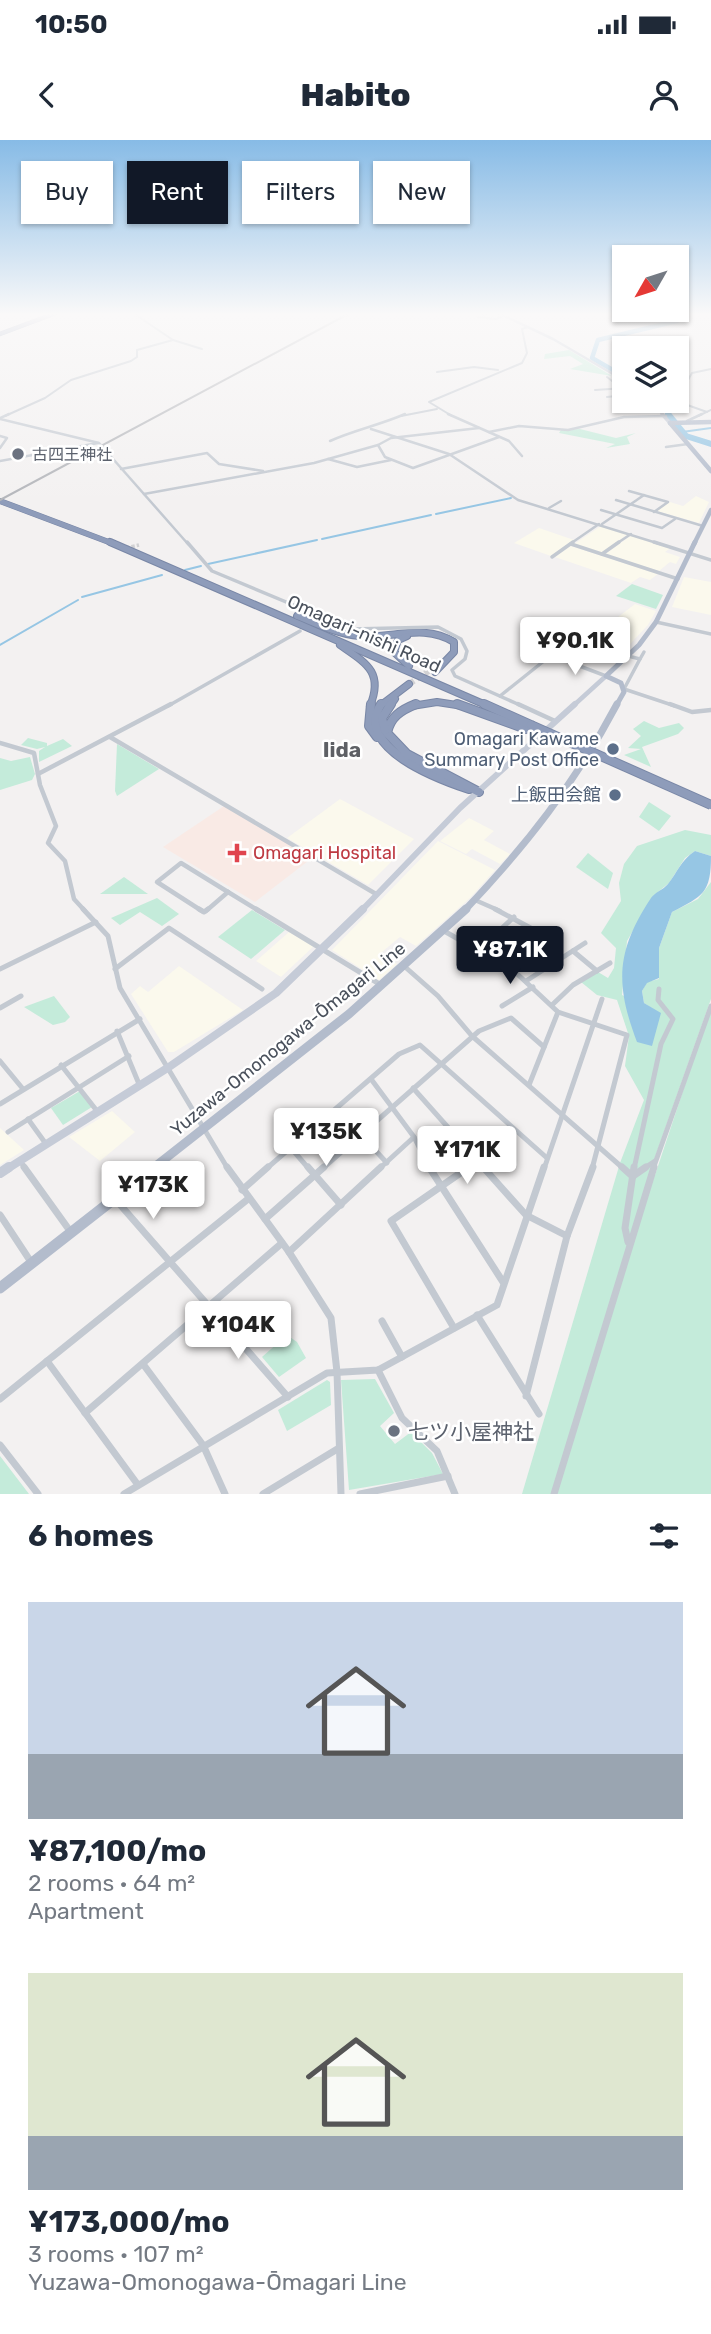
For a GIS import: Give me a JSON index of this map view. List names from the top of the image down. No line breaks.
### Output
{"streets":{"highway":["Omagari-nishi Road"],"main road":["Yuzawa-Omonogawa-Ōmagari Line"]},"districts":["Iida"],"places":{"other":["古四王神社","Omagari Kawame Summary Post Office","上飯田会館","七ツ小屋神社"],"health":["Omagari Hospital"]},"north":"bottom left","page":{"status":"10:50","header":"Habito","chip":["Buy","Rent","Filters","New"],"price":["¥90.1K","¥87.1K","¥135K","¥171K","¥173K","¥104K"],"heading":"6 homes","list":[{"name":"¥87,100/mo","note":"2 rooms · 64 m² · Apartment"},{"name":"¥173,000/mo","note":"3 rooms · 107 m² · Yuzawa-Omonogawa-Ōmagari Line"}]}}
